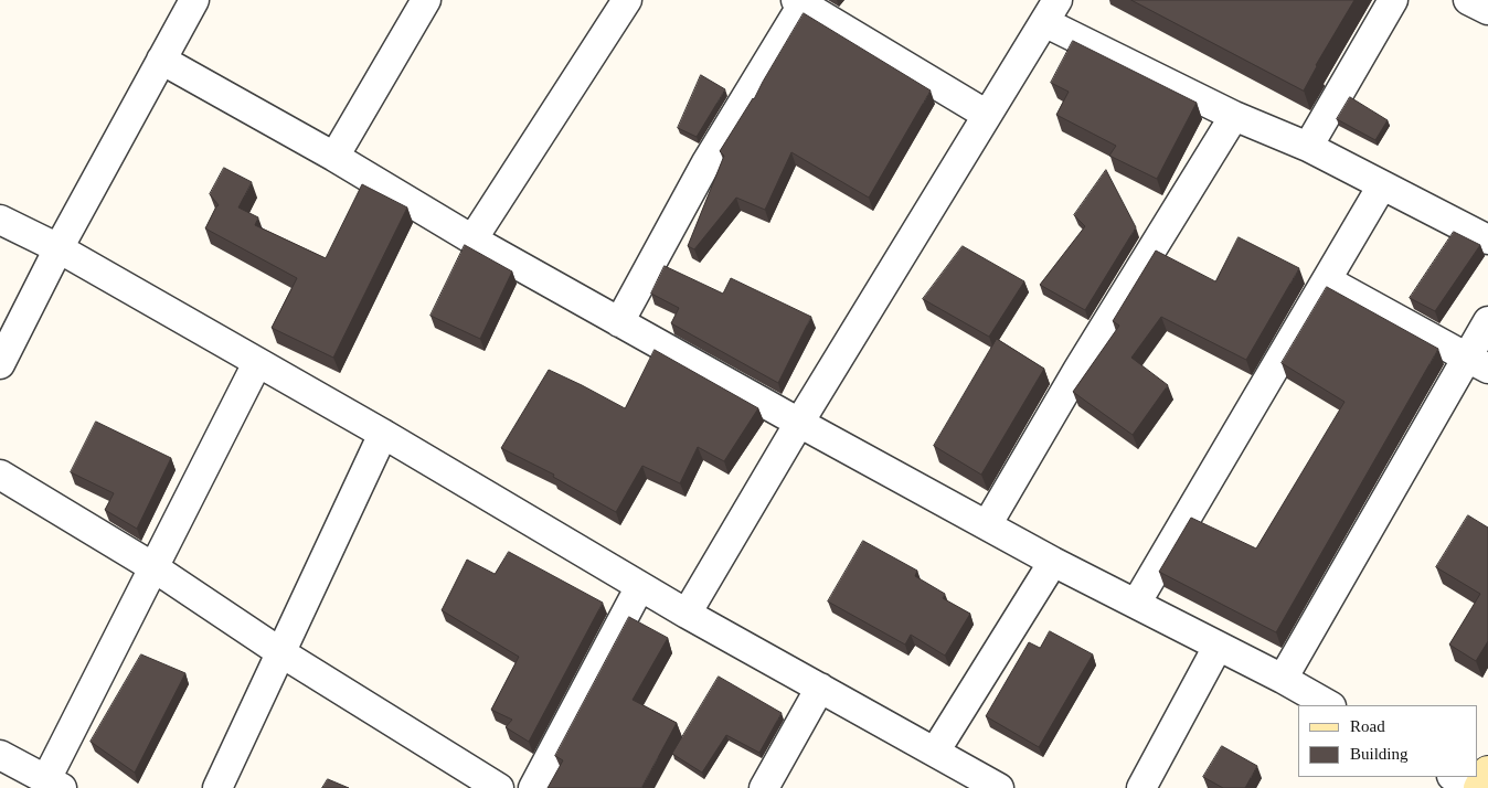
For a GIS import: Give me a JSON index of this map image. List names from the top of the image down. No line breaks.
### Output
{"legend":["Road","Building"]}
